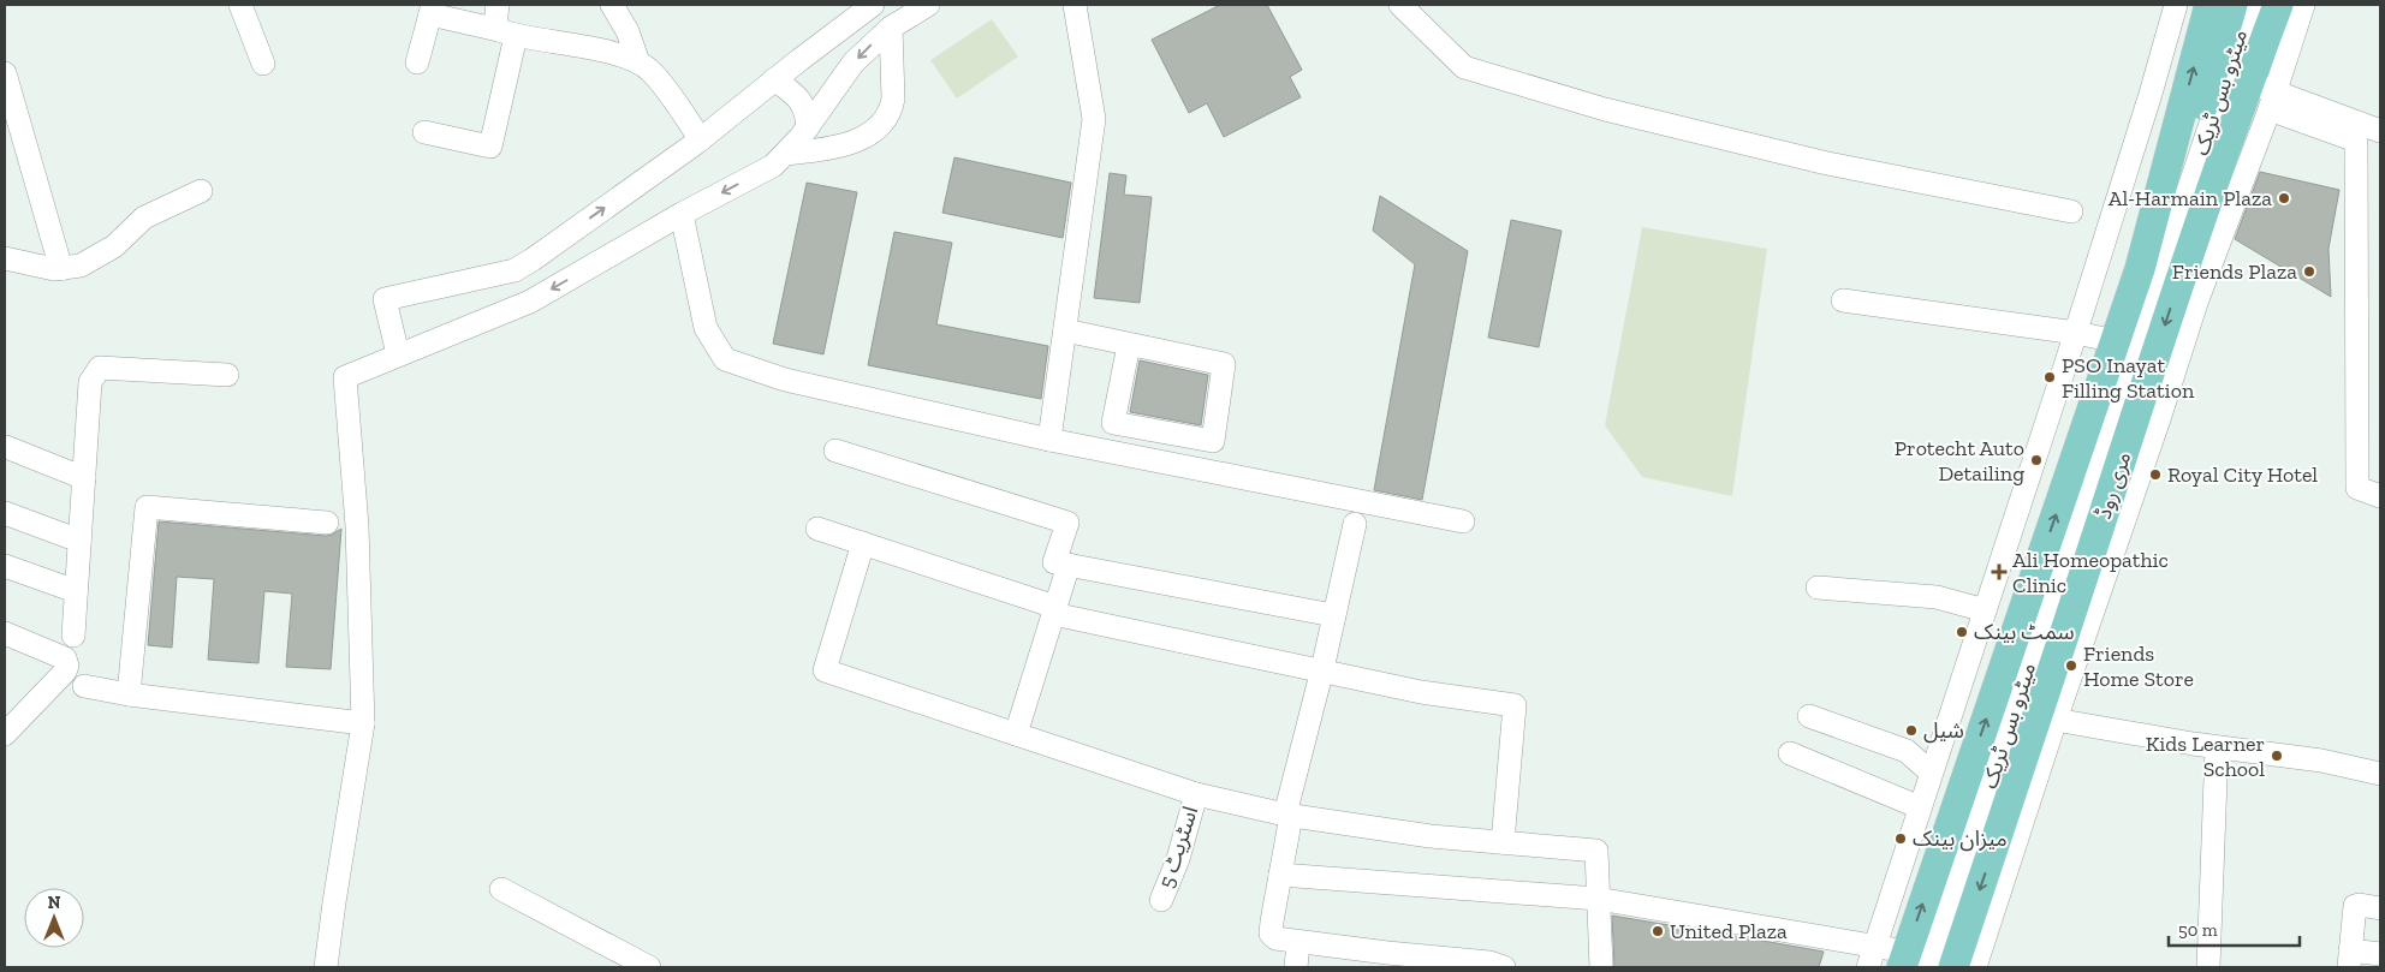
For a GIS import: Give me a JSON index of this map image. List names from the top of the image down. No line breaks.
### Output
{"streets":{"main road":["مری روڈ"],"street":["میٹرو بس ٹریک","اسٹریٹ 5"]},"crossings":[["میٹرو بس ٹریک","مری روڈ"]],"places":{"other":["Al-Harmain Plaza","Friends Plaza","PSO Inayat Filling Station","Protecht Auto Detailing","Royal City Hotel","سمٹ بینک","Friends Home Store","شیل","Kids Learner School","میزان بینک","United Plaza"],"health":["Ali Homeopathic Clinic"]},"scale_bar":"50 m","north":"top"}
